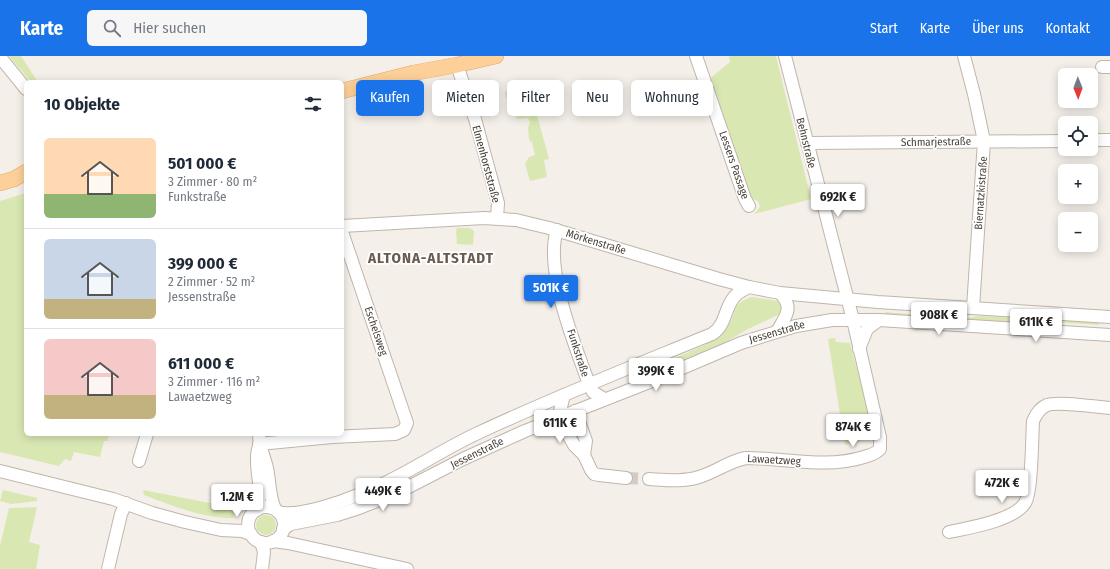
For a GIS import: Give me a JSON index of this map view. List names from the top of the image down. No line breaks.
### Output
{"streets":{"street":["Schmarjestraße","Behnstraße","Elmenhorststraße","Lessers Passage","Biernatzkistraße","Mörkenstraße","Eschelsweg","Jessenstraße","Funkstraße","Lawaetzweg"]},"crossings":[["Schmarjestraße","Behnstraße"],["Schmarjestraße","Biernatzkistraße"],["Behnstraße","Mörkenstraße"],["Behnstraße","Jessenstraße"],["Behnstraße","Lawaetzweg"],["Elmenhorststraße","Mörkenstraße"],["Biernatzkistraße","Mörkenstraße"],["Mörkenstraße","Jessenstraße"],["Mörkenstraße","Funkstraße"],["Jessenstraße","Funkstraße"]],"districts":["ALTONA-ALTSTADT"],"north":"bottom","page":{"header":"Karte","search":"Hier suchen","nav":["Start","Karte","Über uns","Kontakt"],"map_buttons":["+","−"],"chip":["Kaufen","Mieten","Filter","Neu","Wohnung"],"heading":"10 Objekte","list":[{"name":"501 000 €","note":"3 Zimmer · 80 m² · Funkstraße"},{"name":"399 000 €","note":"2 Zimmer · 52 m² · Jessenstraße"},{"name":"611 000 €","note":"3 Zimmer · 116 m² · Lawaetzweg"}],"price":["692K €","501K €","908K €","611K €","399K €","611K €","874K €","472K €","449K €","1.2M €"]}}
